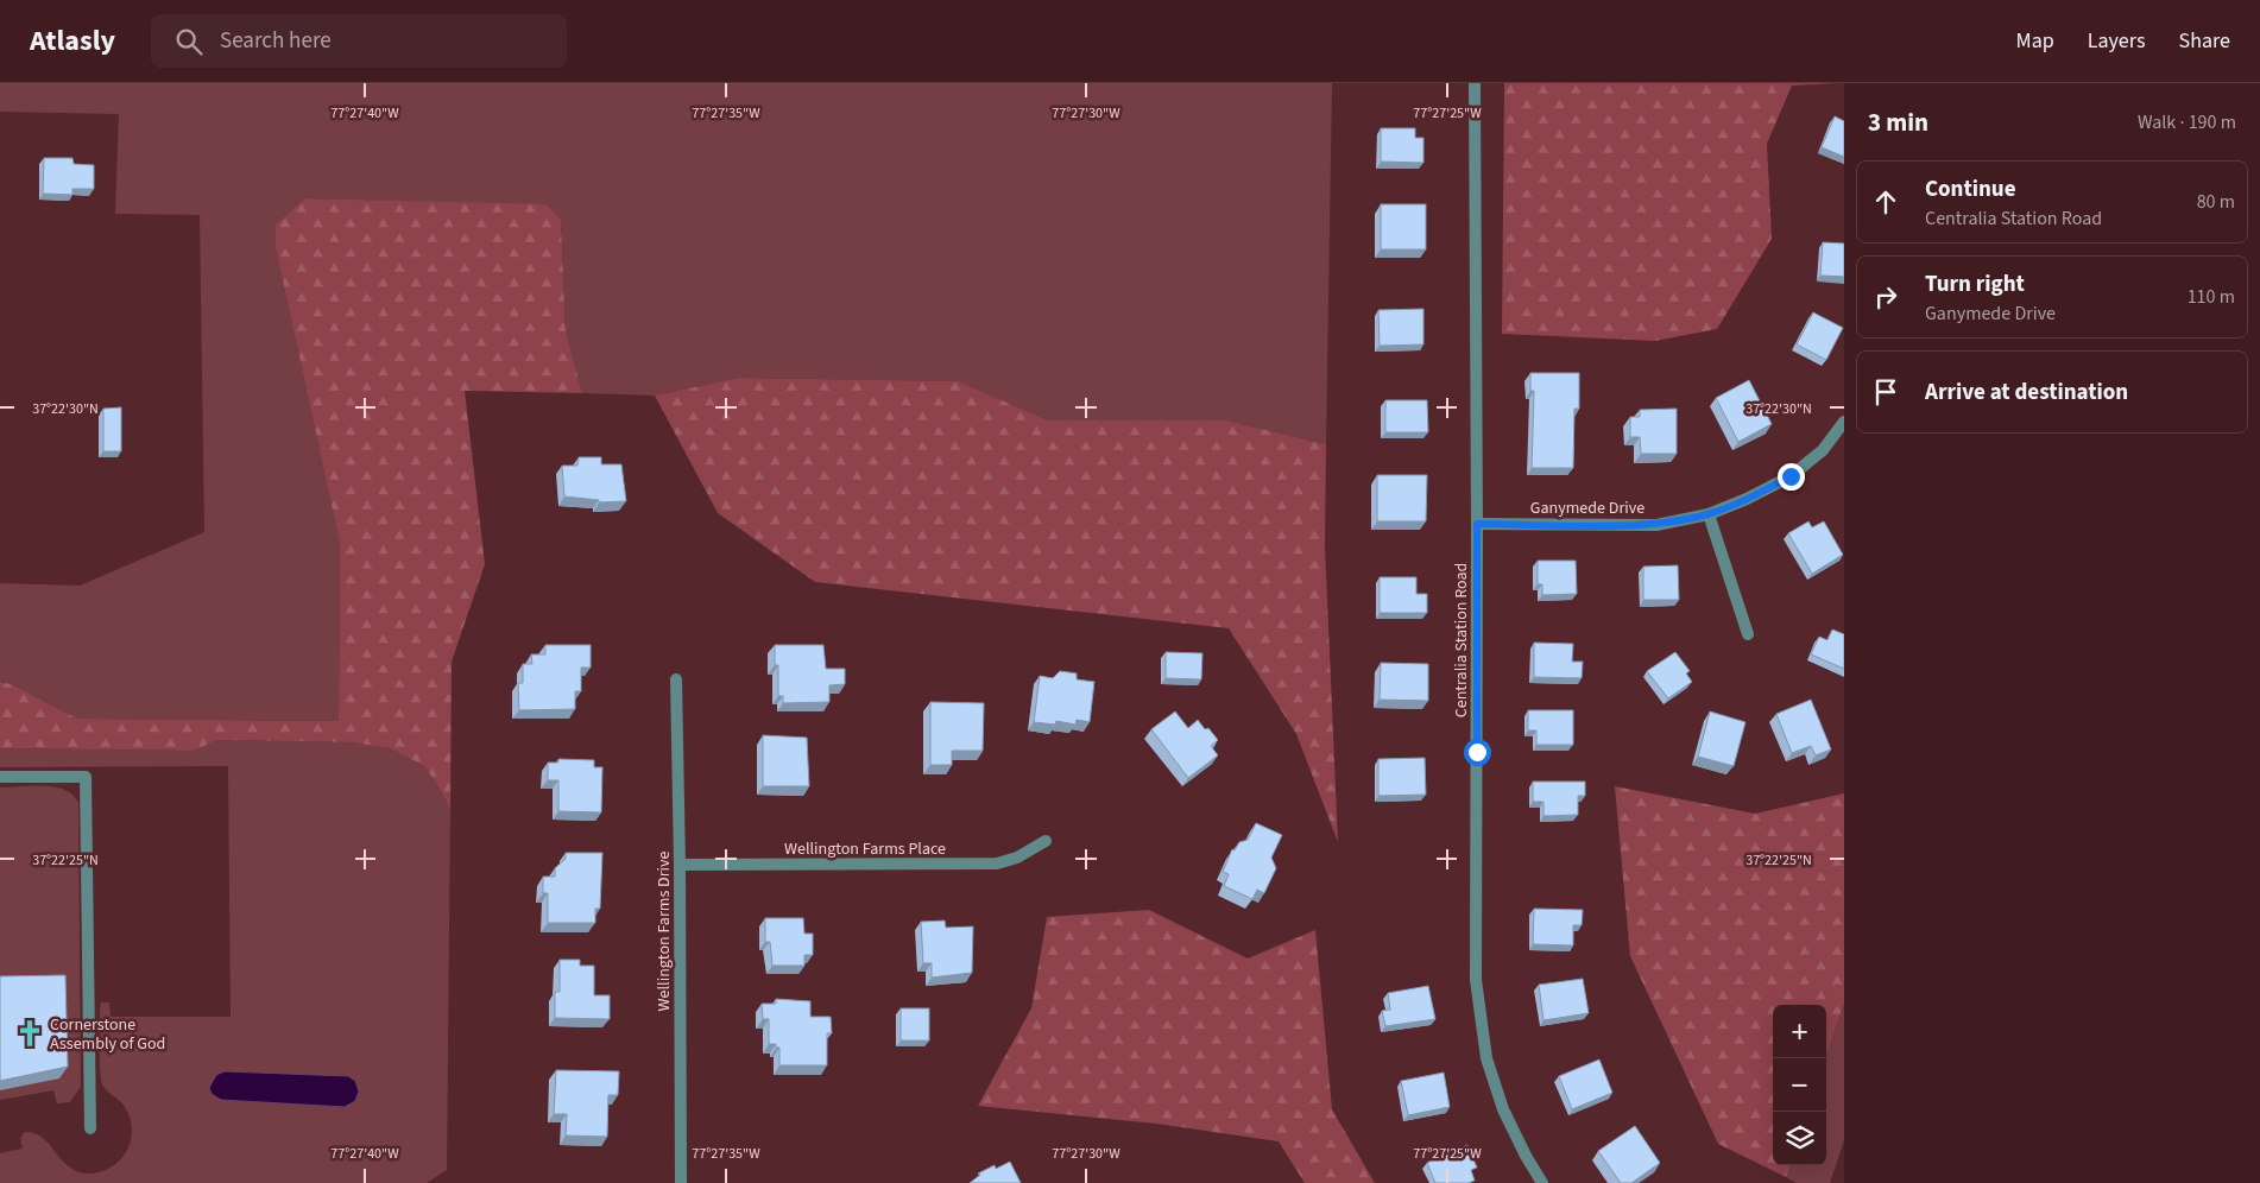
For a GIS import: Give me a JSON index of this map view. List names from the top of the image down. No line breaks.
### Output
{"streets":{"street":["Ganymede Drive","Centralia Station Road","Wellington Farms Place","Wellington Farms Drive"]},"crossings":[["Ganymede Drive","Centralia Station Road"],["Wellington Farms Place","Wellington Farms Drive"]],"places":{"church":["Cornerstone Assembly of God"]},"page":{"header":"Atlasly","search":"Search here","nav":["Map","Layers","Share"],"heading":["3 min","Walk · 190 m"],"list":[["Continue","Centralia Station Road","80 m"],["Turn right","Ganymede Drive","110 m"],"Arrive at destination"],"map_buttons":["+","−"]},"coordinates":["77°27'40\"W","77°27'35\"W","77°27'30\"W","77°27'25\"W","37°22'30\"N","37°22'25\"N"]}
